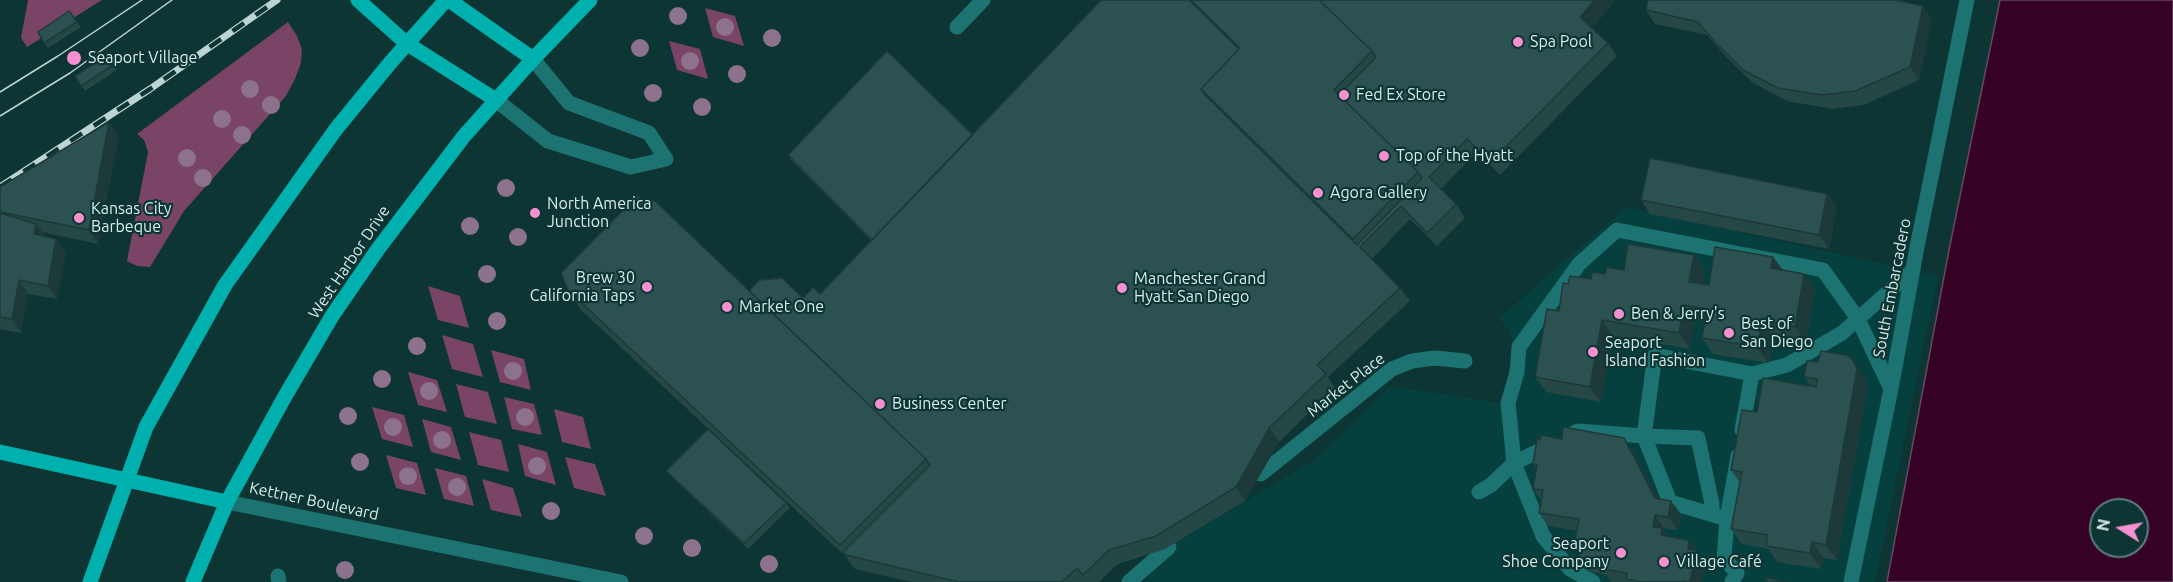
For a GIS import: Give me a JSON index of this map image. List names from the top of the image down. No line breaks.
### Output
{"streets":{"main road":["West Harbor Drive","Kettner Boulevard"],"street":["South Embarcadero","Market Place"]},"crossings":[["West Harbor Drive","Kettner Boulevard"]],"places":["Spa Pool","Seaport Village","Fed Ex Store","Top of the Hyatt","Agora Gallery","North America Junction","Kansas City Barbeque","Brew 30 California Taps","Manchester Grand Hyatt San Diego","Market One","Ben & Jerry's","Best of San Diego","Seaport Island Fashion","Business Center","Seaport Shoe Company","Village Café"],"north":"left"}
